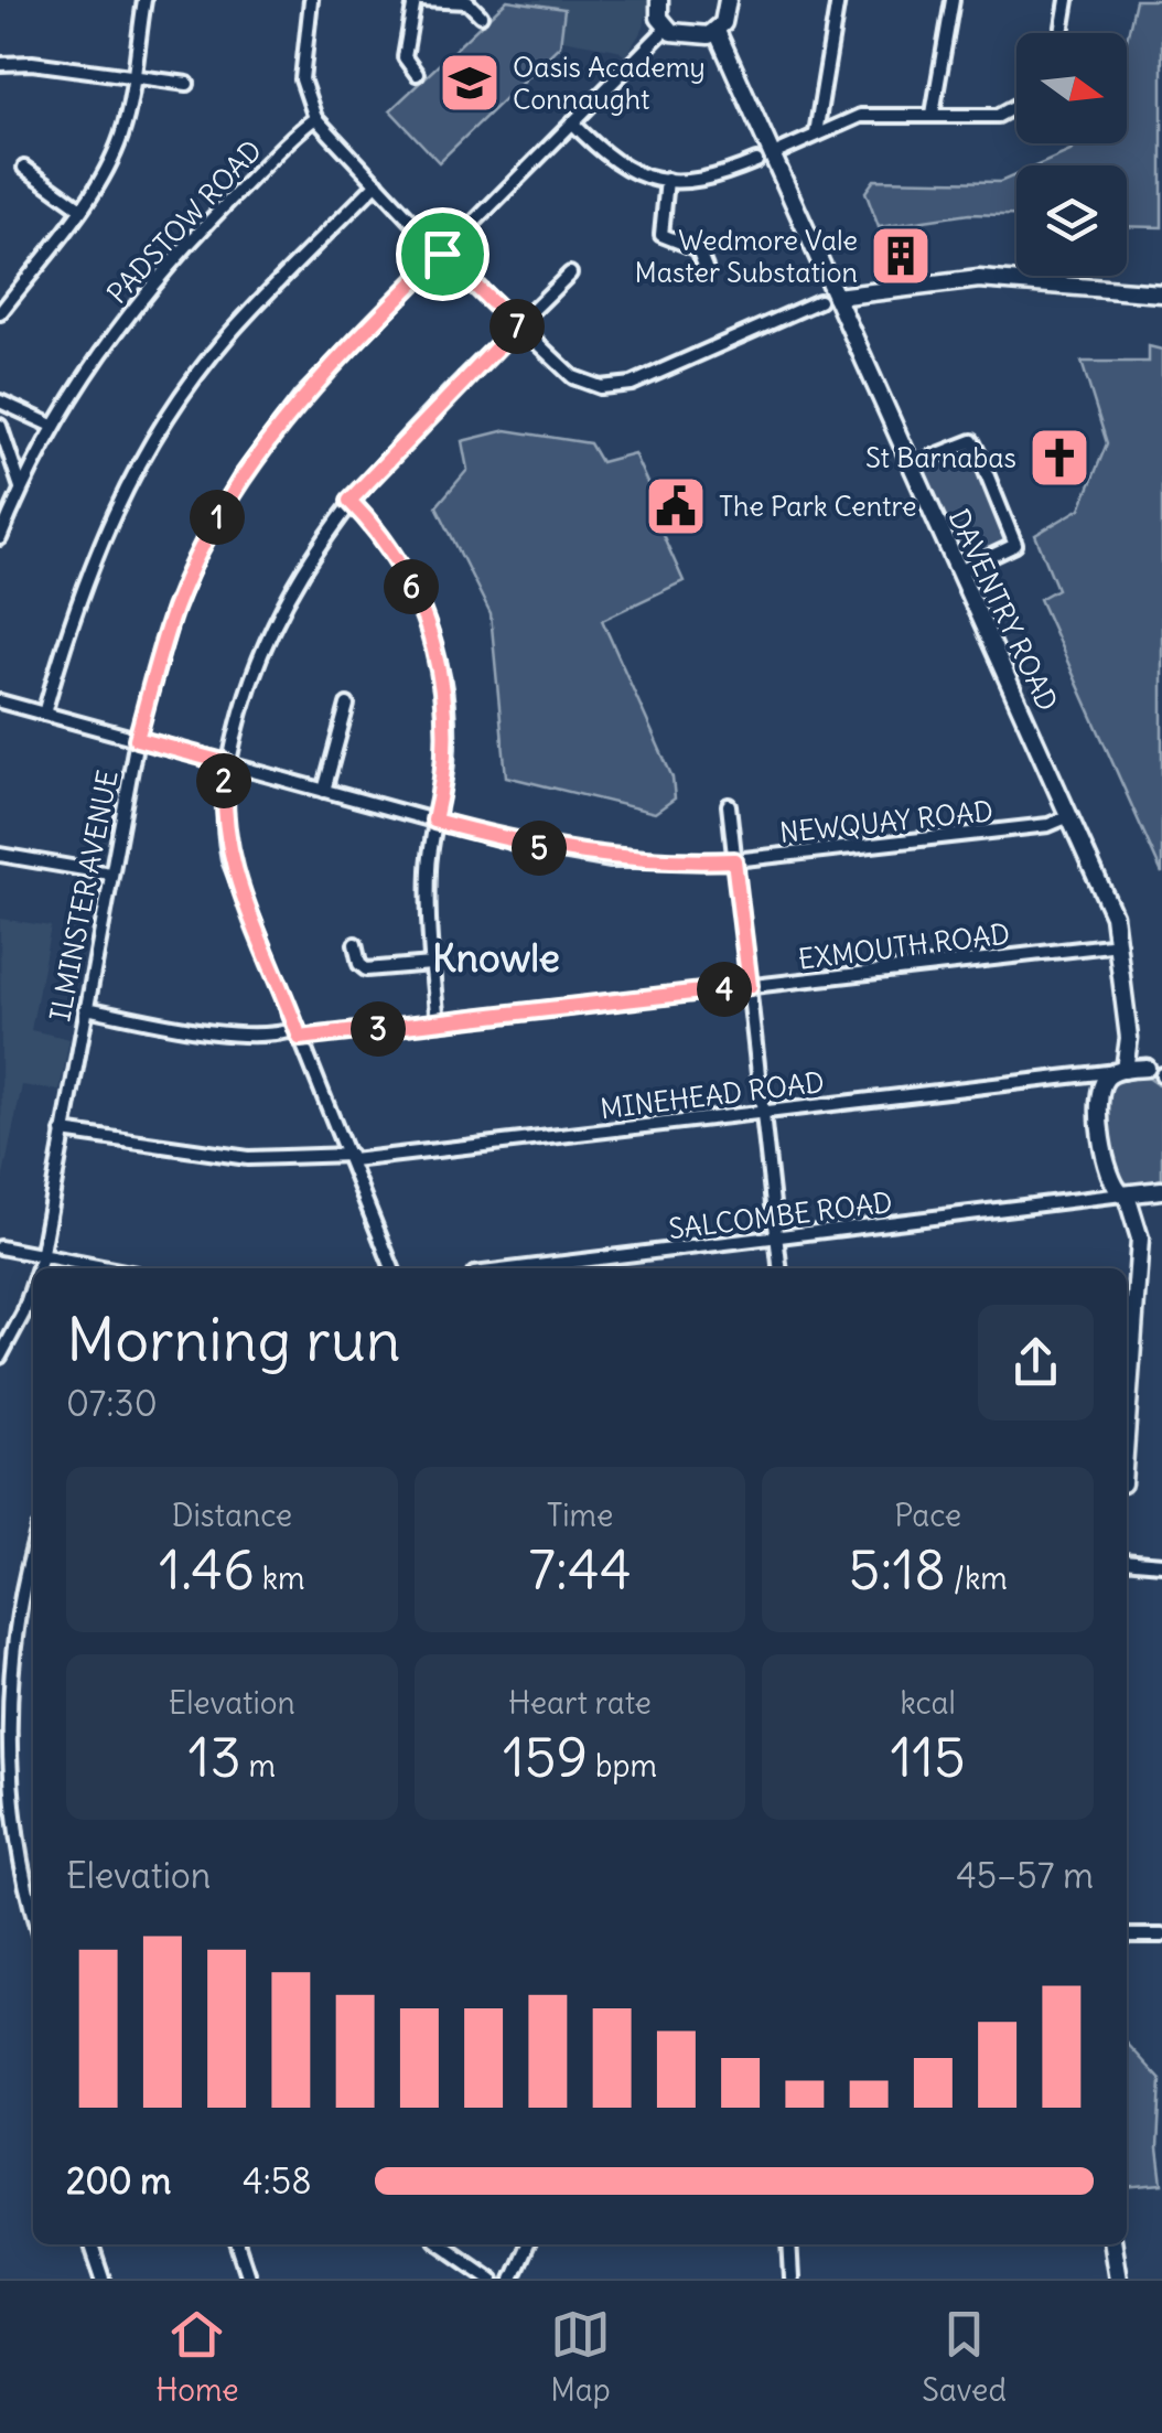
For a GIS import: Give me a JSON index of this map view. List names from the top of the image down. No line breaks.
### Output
{"streets":{"street":["PADSTOW ROAD","DAVENTRY ROAD","NEWQUAY ROAD","ILMINSTER AVENUE","EXMOUTH ROAD","MINEHEAD ROAD","SALCOMBE ROAD"]},"crossings":[["DAVENTRY ROAD","NEWQUAY ROAD"],["DAVENTRY ROAD","EXMOUTH ROAD"],["DAVENTRY ROAD","MINEHEAD ROAD"],["NEWQUAY ROAD","ILMINSTER AVENUE"],["ILMINSTER AVENUE","EXMOUTH ROAD"],["ILMINSTER AVENUE","MINEHEAD ROAD"]],"districts":["Knowle"],"places":{"school or university":["Oasis Academy Connaught"],"building":["Wedmore Vale Master Substation"],"church":["St Barnabas"],"public building":["The Park Centre"]},"north":"right","page":{"pins":["7","1","6","2","5","4","3"],"heading":["Morning run","07:30"],"stats":[["Distance","1.46 km"],["Time","7:44"],["Pace","5:18 /km"],["Elevation","13 m"],["Heart rate","159 bpm"],["kcal","115"]],"chart":["Elevation","45–57 m"],"list":[{"name":"200 m","note":"4:58"}],"tabs":["Home","Map","Saved"]}}
